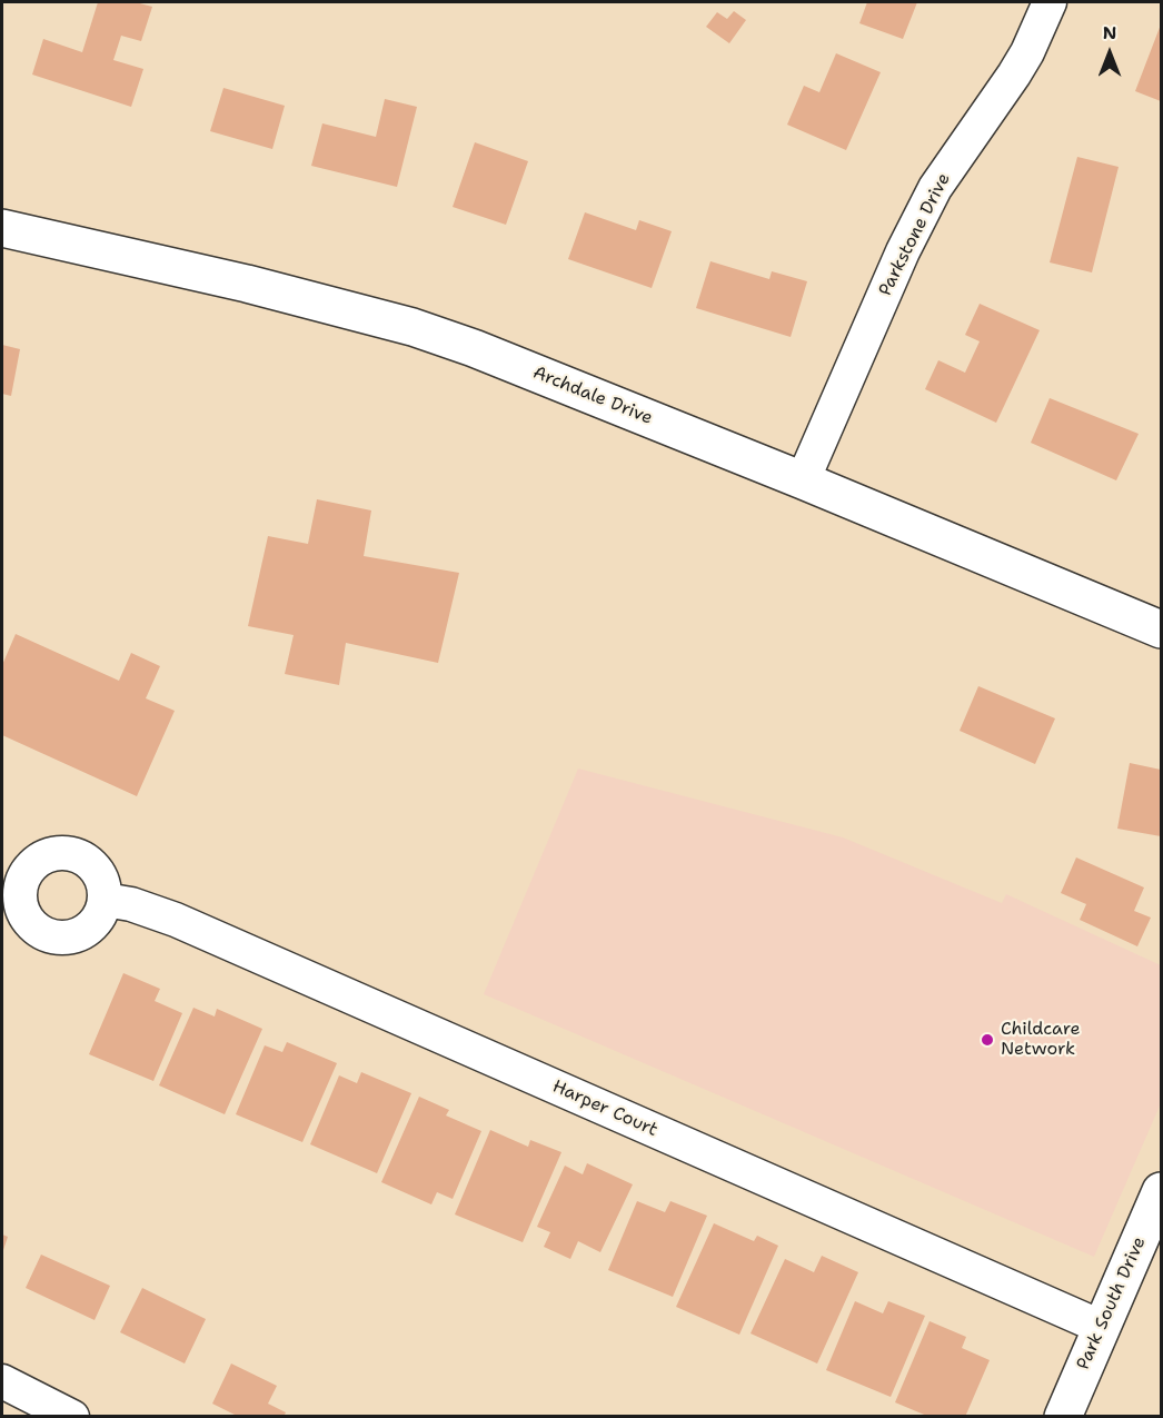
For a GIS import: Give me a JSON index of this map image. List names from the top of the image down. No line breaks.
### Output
{"streets":{"street":["Parkstone Drive","Archdale Drive","Harper Court","Park South Drive"]},"crossings":[["Parkstone Drive","Archdale Drive"],["Harper Court","Park South Drive"]],"places":["Childcare Network"],"north":"top"}
